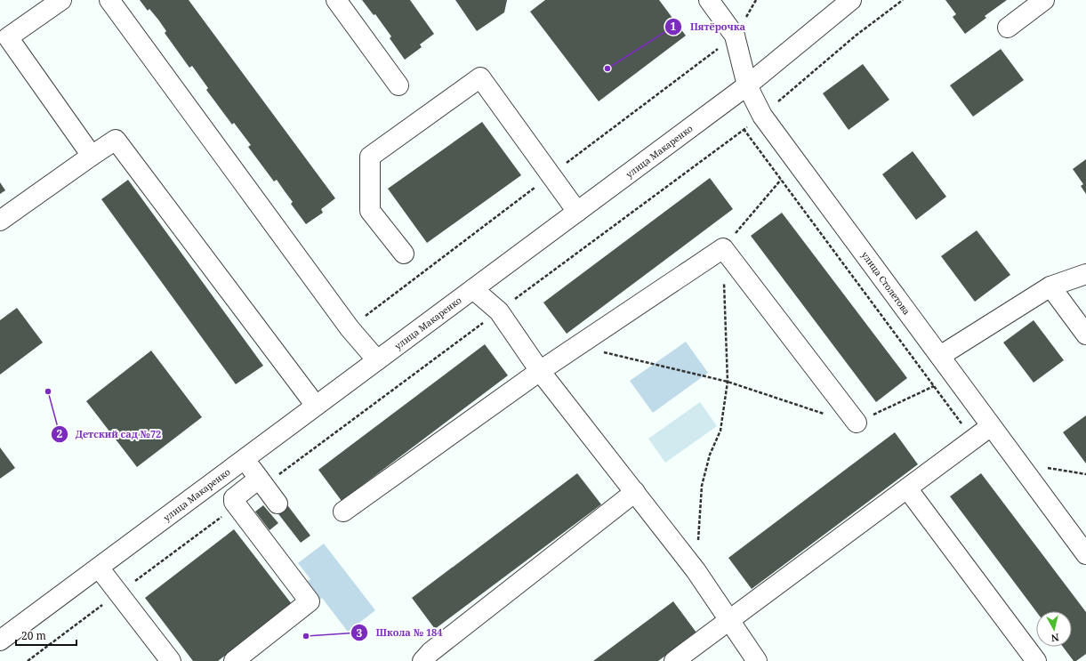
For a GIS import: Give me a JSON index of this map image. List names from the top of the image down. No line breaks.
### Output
{"streets":{"street":["улица Макаренко","улица Столетова"]},"crossings":[["улица Макаренко","улица Столетова"]],"places":["Пятёрочка","Детский сад №72","Школа № 184"],"scale_bar":"20 m","north":"bottom"}
